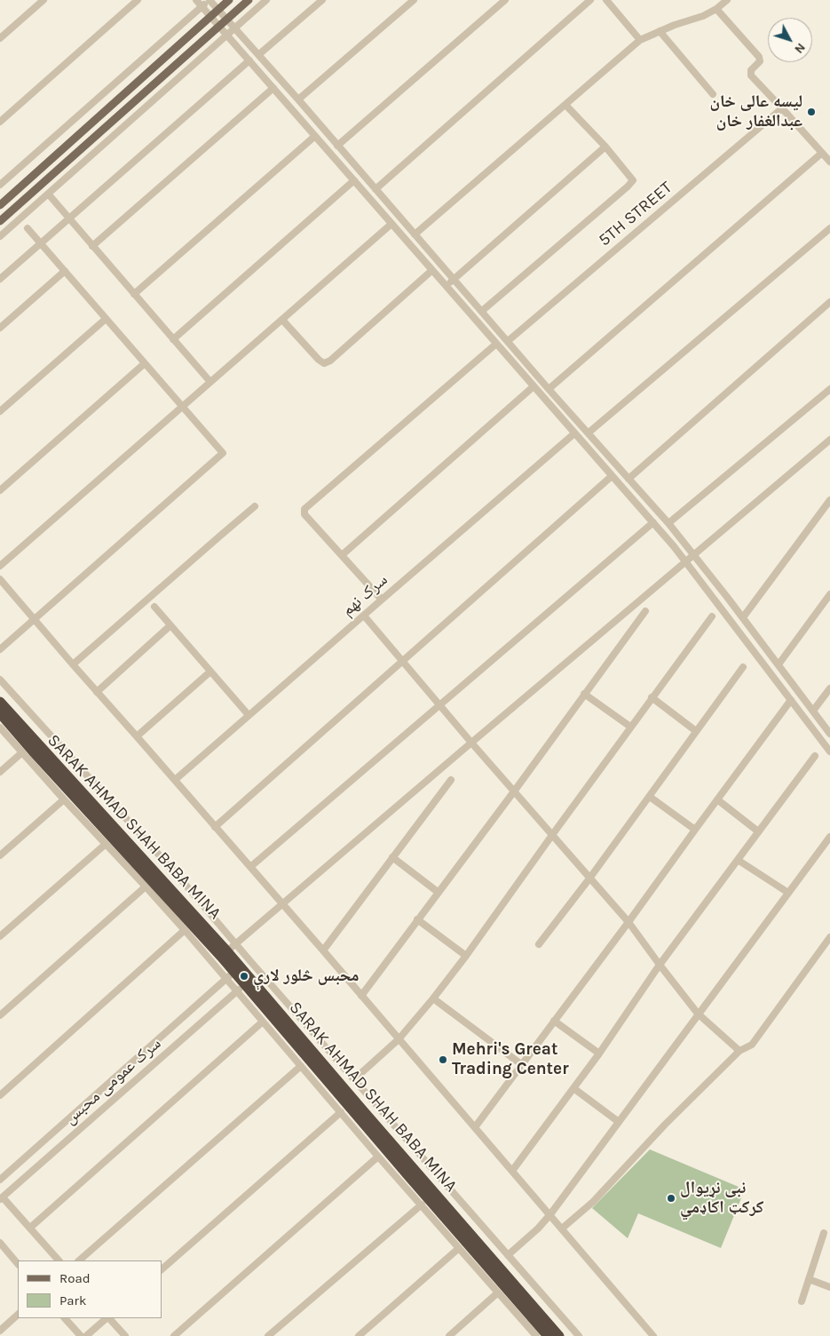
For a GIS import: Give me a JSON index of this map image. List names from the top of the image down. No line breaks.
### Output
{"streets":{"highway":["SARAK AHMAD SHAH BABA MINA"],"street":["5TH STREET","سرک نهم","سرک عمومی محبس"]},"places":["لیسه عالی خان عبدالغفار خان","محبس څلور لارې","Mehri's Great Trading Center","نبی نړیوال کرکټ اکاډمي"],"legend":["Road","Park"],"north":"bottom right"}
